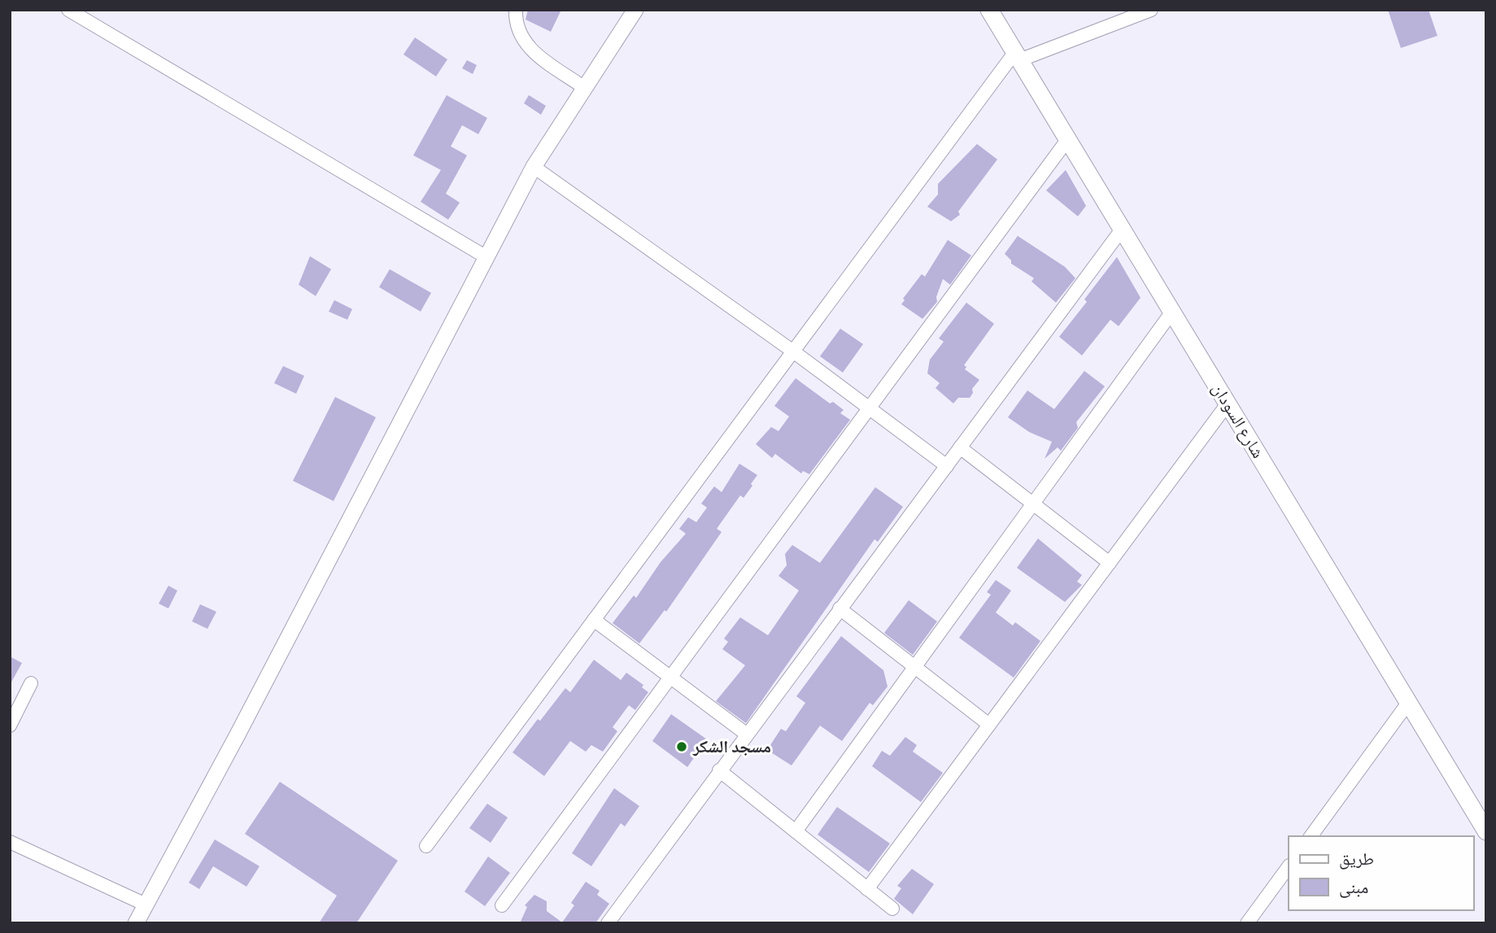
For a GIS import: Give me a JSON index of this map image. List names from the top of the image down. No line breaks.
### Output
{"streets":{"main road":["شارع السودان"]},"places":["مسجد الشكر"],"legend":["طريق","مبنى"]}
